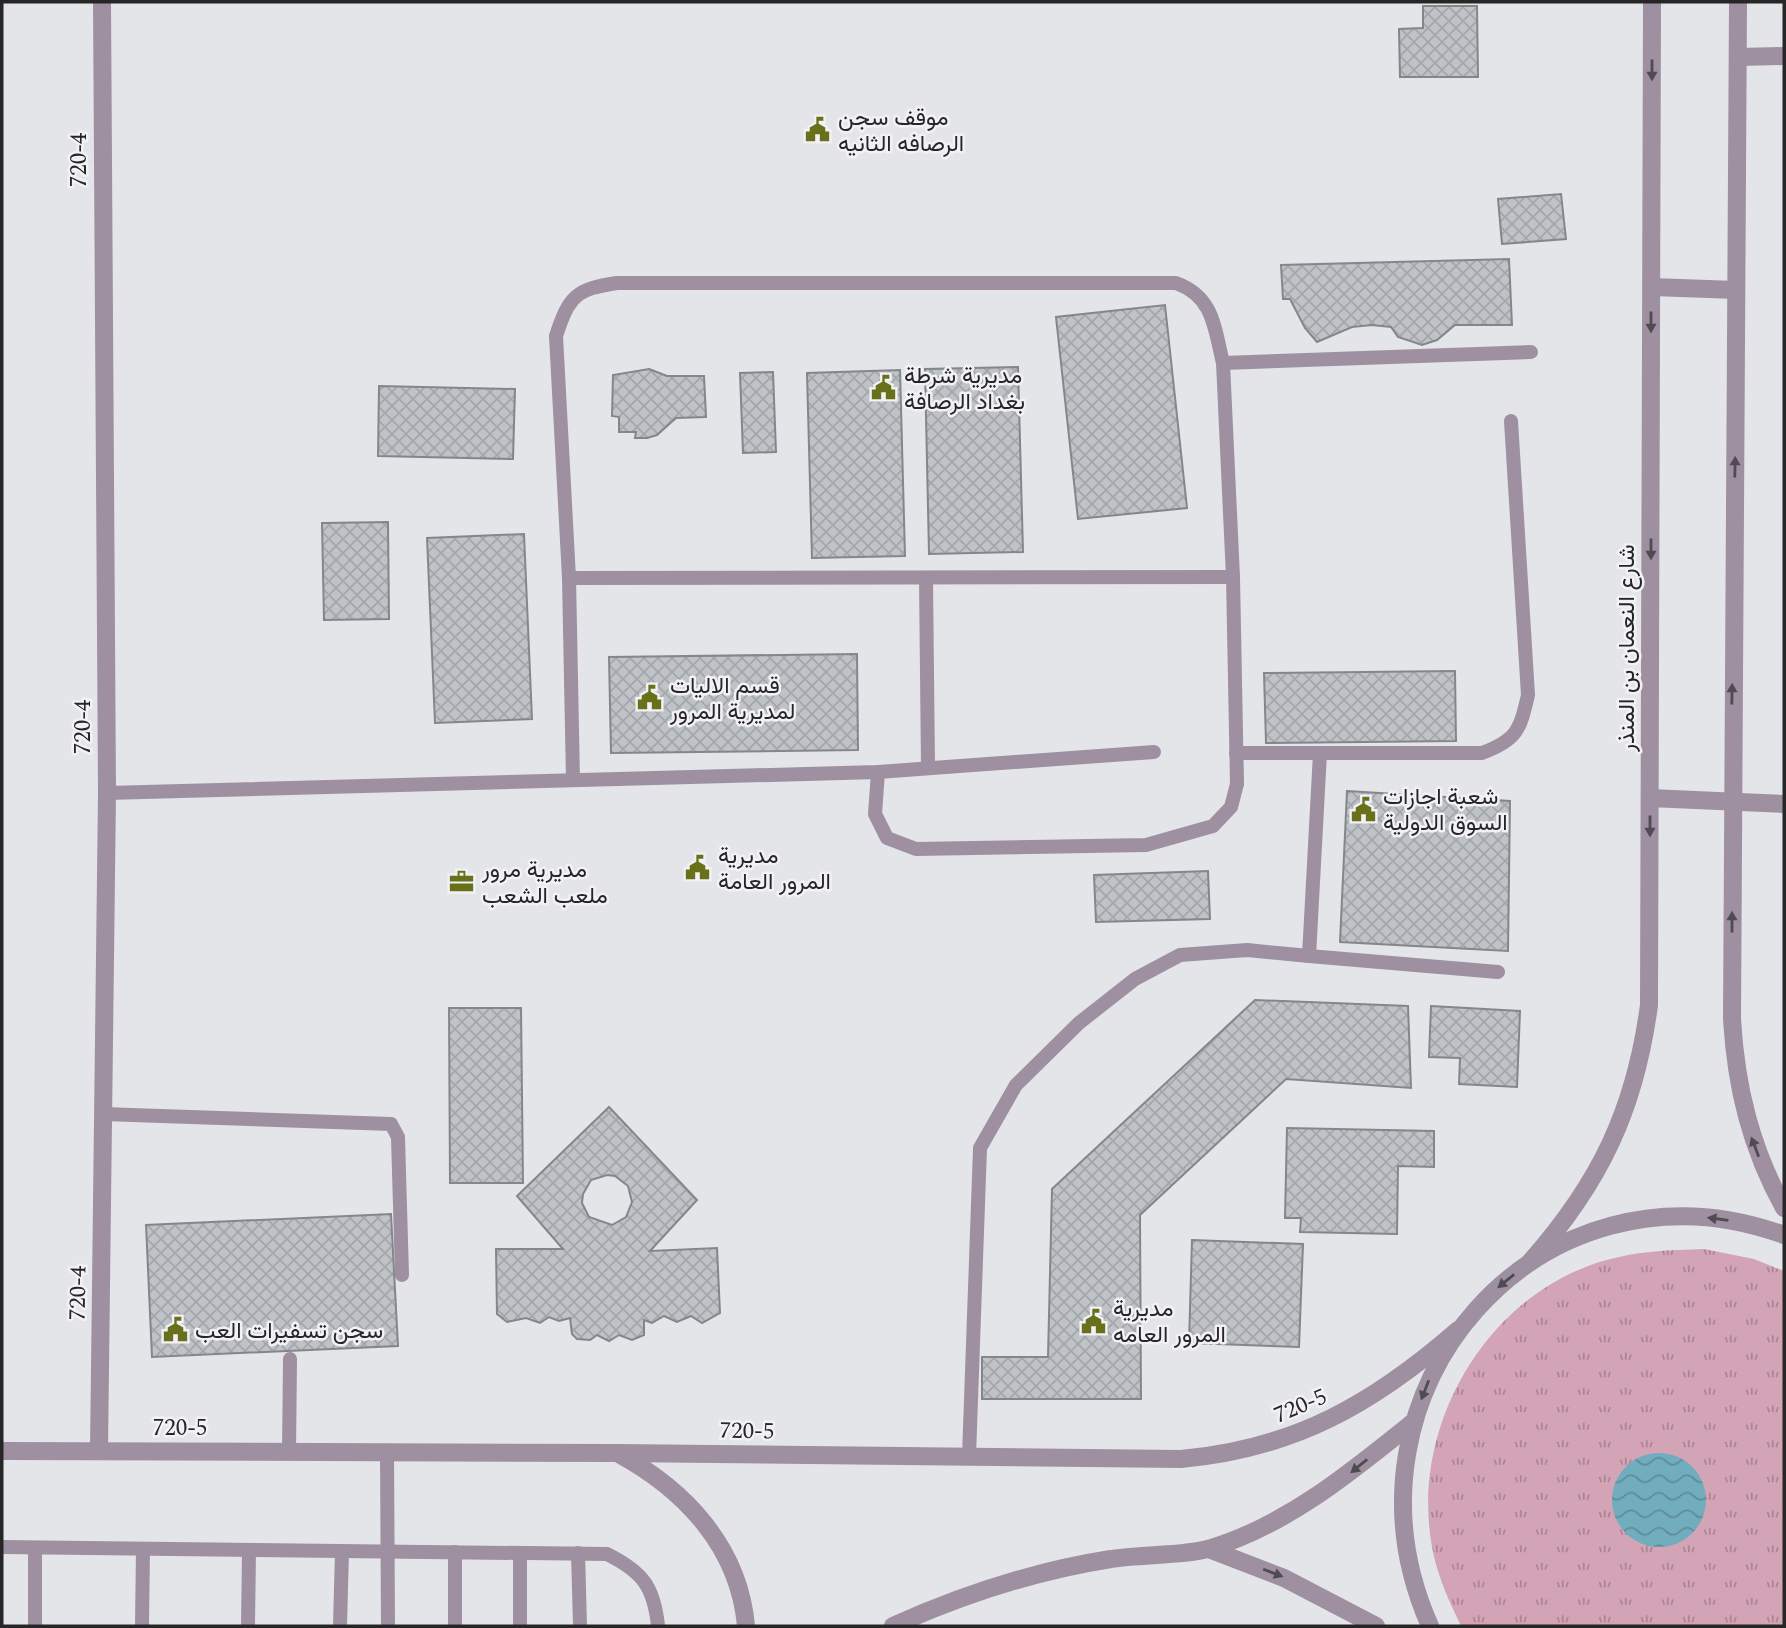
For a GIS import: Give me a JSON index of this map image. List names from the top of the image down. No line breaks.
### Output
{"streets":{"street":["720-4","شارع النعمان بن المنذر","720-5"]},"crossings":[["720-4","720-5"]],"places":{"public building":["موقف سجن الرصافه الثانيه","مديرية شرطة بغداد الرصافة","قسم الاليات لمديرية المرور","شعبة اجازات السوق الدولية","مديرية المرور العامة","مديرية المرور العامه","سجن تسفيرات العب"],"office":["مديرية مرور ملعب الشعب"]}}
